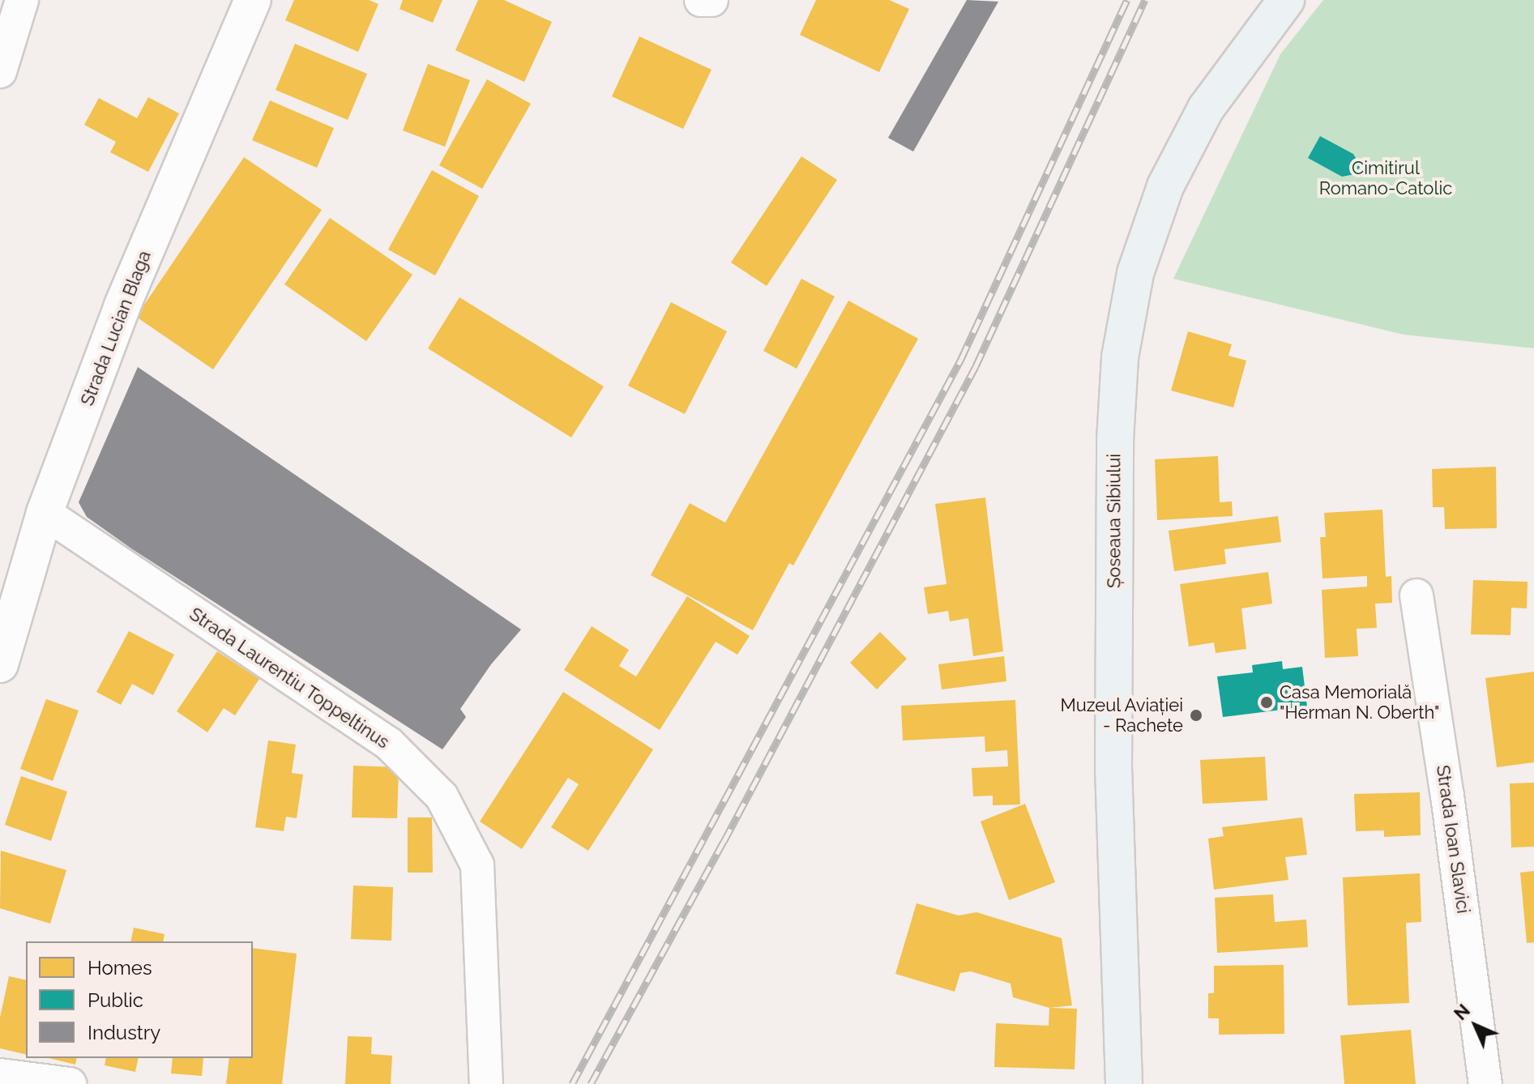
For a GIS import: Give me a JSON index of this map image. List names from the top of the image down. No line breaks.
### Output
{"streets":{"main road":["Șoseaua Sibiului"],"street":["Strada Lucian Blaga","Strada Laurentiu Toppeltinus","Strada Ioan Slavici"]},"crossings":[["Strada Lucian Blaga","Strada Laurentiu Toppeltinus"]],"parks":["Cimitirul Romano-Catolic"],"places":["Casa Memorială \"Herman N. Oberth\"","Muzeul Aviației - Rachete"],"legend":["Homes","Public","Industry"],"north":"top left"}
